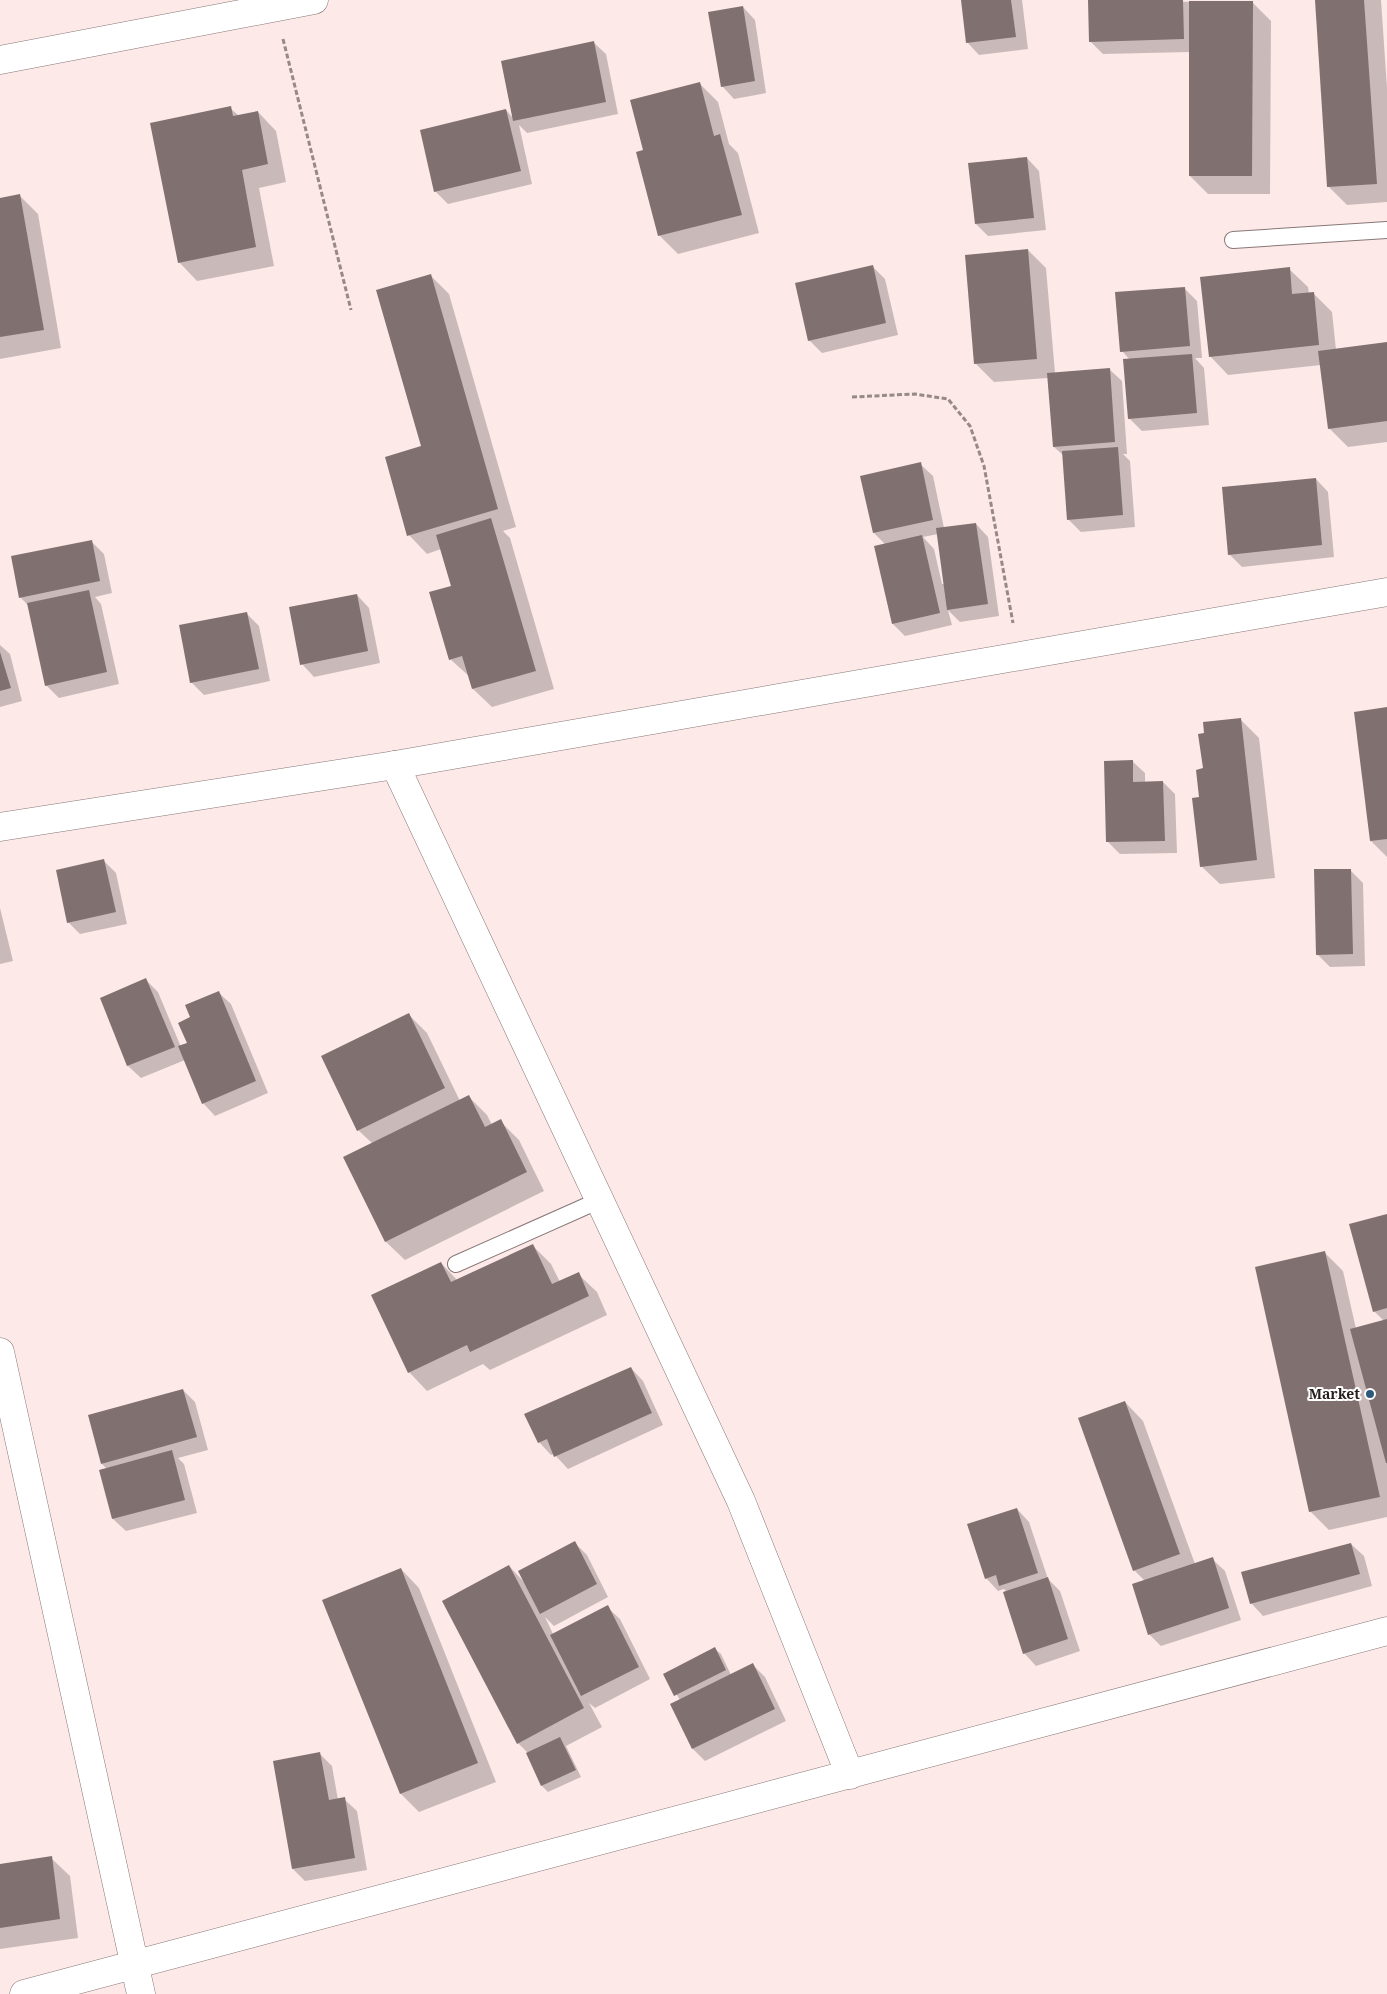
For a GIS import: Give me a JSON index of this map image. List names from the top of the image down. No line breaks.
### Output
{"places":["Market"]}
